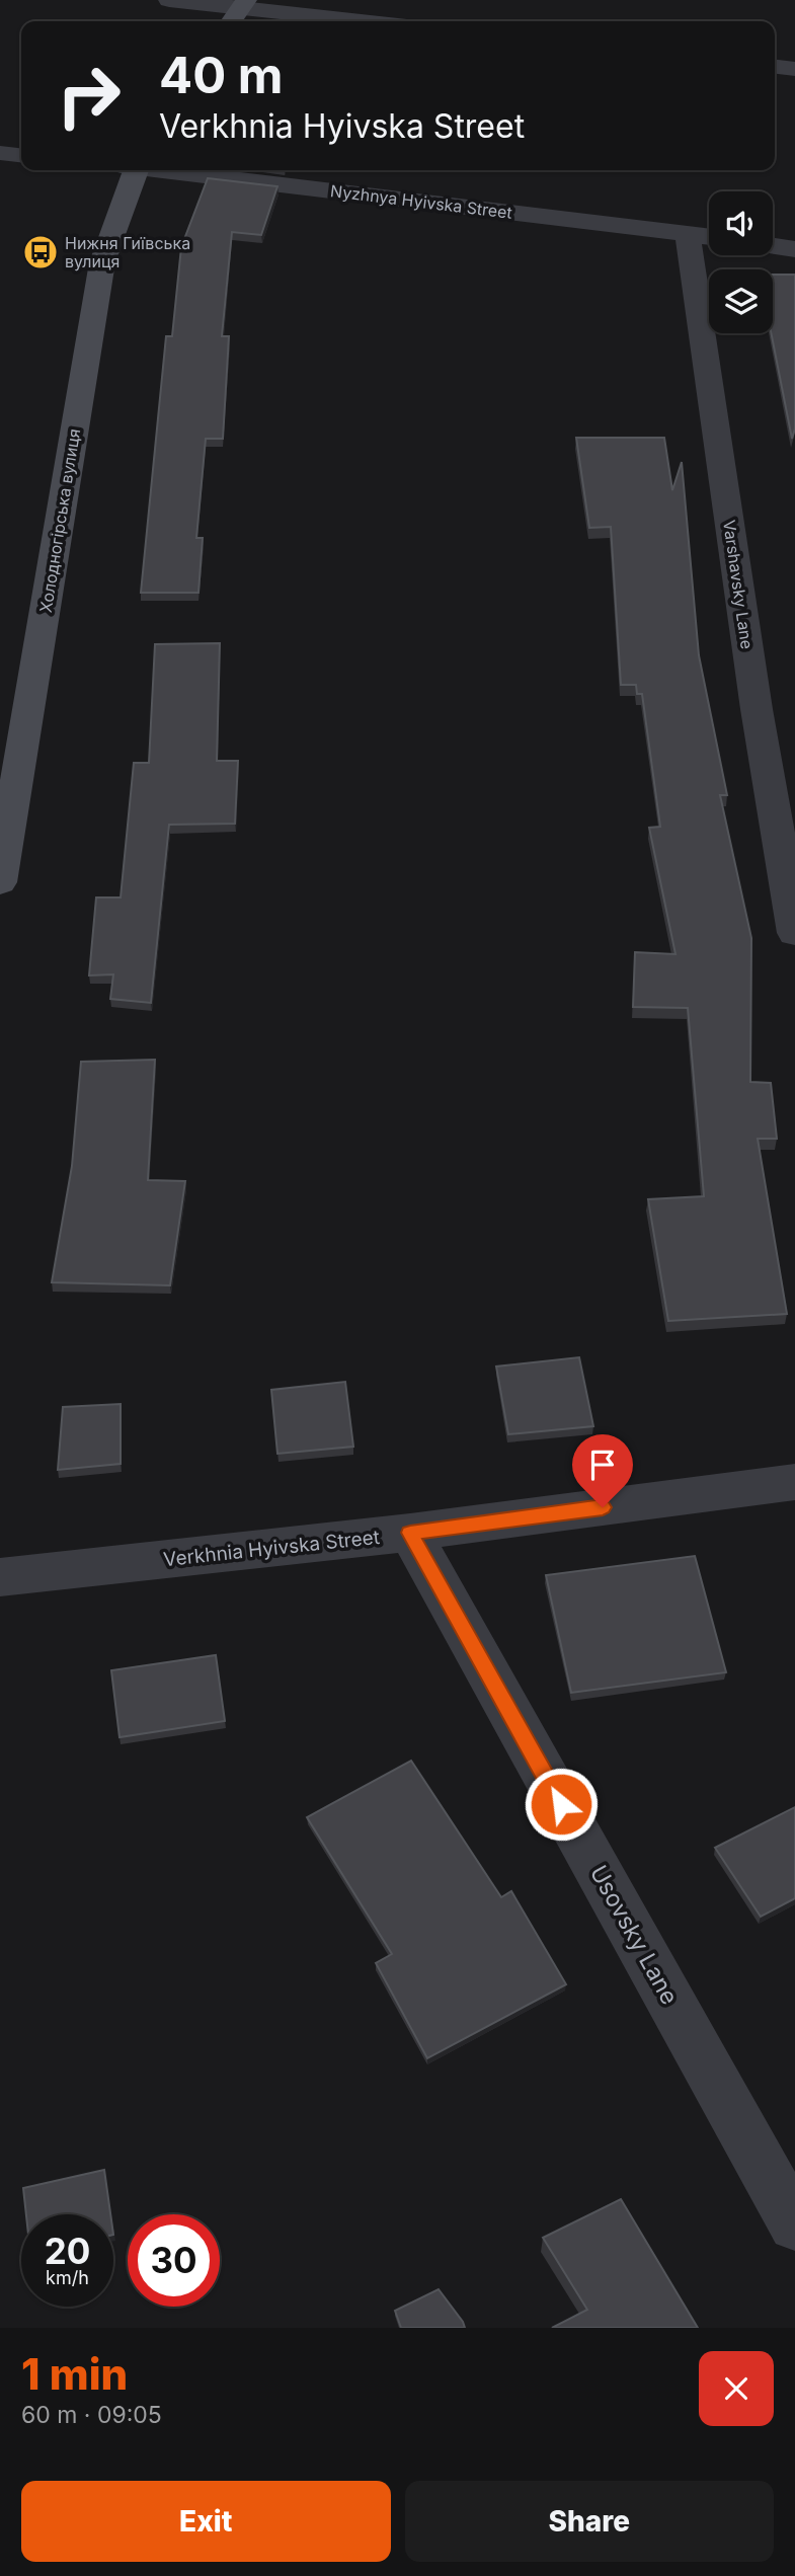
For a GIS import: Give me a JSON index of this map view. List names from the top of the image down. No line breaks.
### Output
{"streets":{"main road":["Холодногірська вулиця"],"street":["Nyzhnya Hyivska Street","Varshavsky Lane","Verkhnia Hyivska Street","Usovsky Lane"]},"crossings":[["Nyzhnya Hyivska Street","Varshavsky Lane"],["Verkhnia Hyivska Street","Usovsky Lane"]],"places":{"bus stop":["Нижня Гиївська вулиця"]},"page":{"turn":["40 m","Verkhnia Hyivska Street"],"speed":"20 km/h","limit":"30","heading":["1 min","60 m · 09:05"],"buttons":["Exit","Share"]}}
